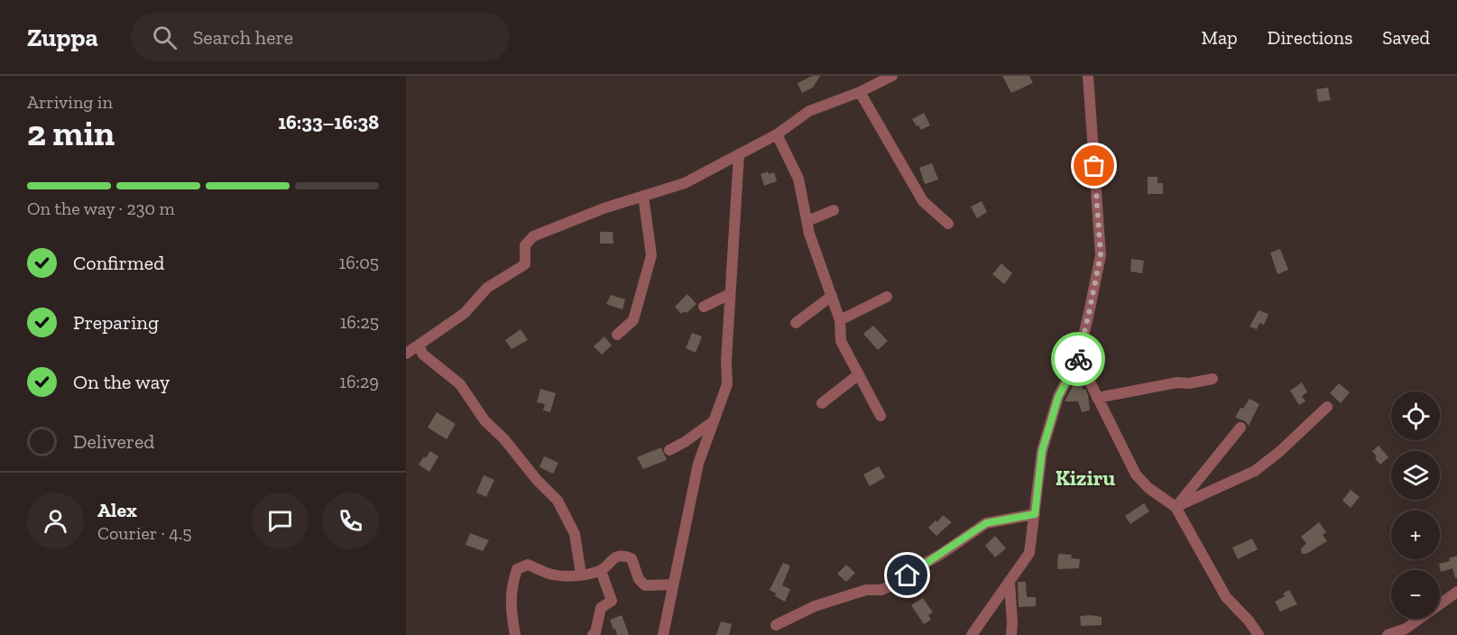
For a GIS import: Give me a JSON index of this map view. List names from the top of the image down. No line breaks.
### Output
{"districts":["Kiziru"],"page":{"header":"Zuppa","search":"Search here","nav":["Map","Directions","Saved"],"heading":["2 min","Arriving in","16:33–16:38"],"panel":["Alex","Courier · 4.5"],"bar":"On the way · 230 m","list":[["Confirmed","16:05"],["Preparing","16:25"],["On the way","16:29"],"Delivered"],"map_buttons":["+","−"]}}
